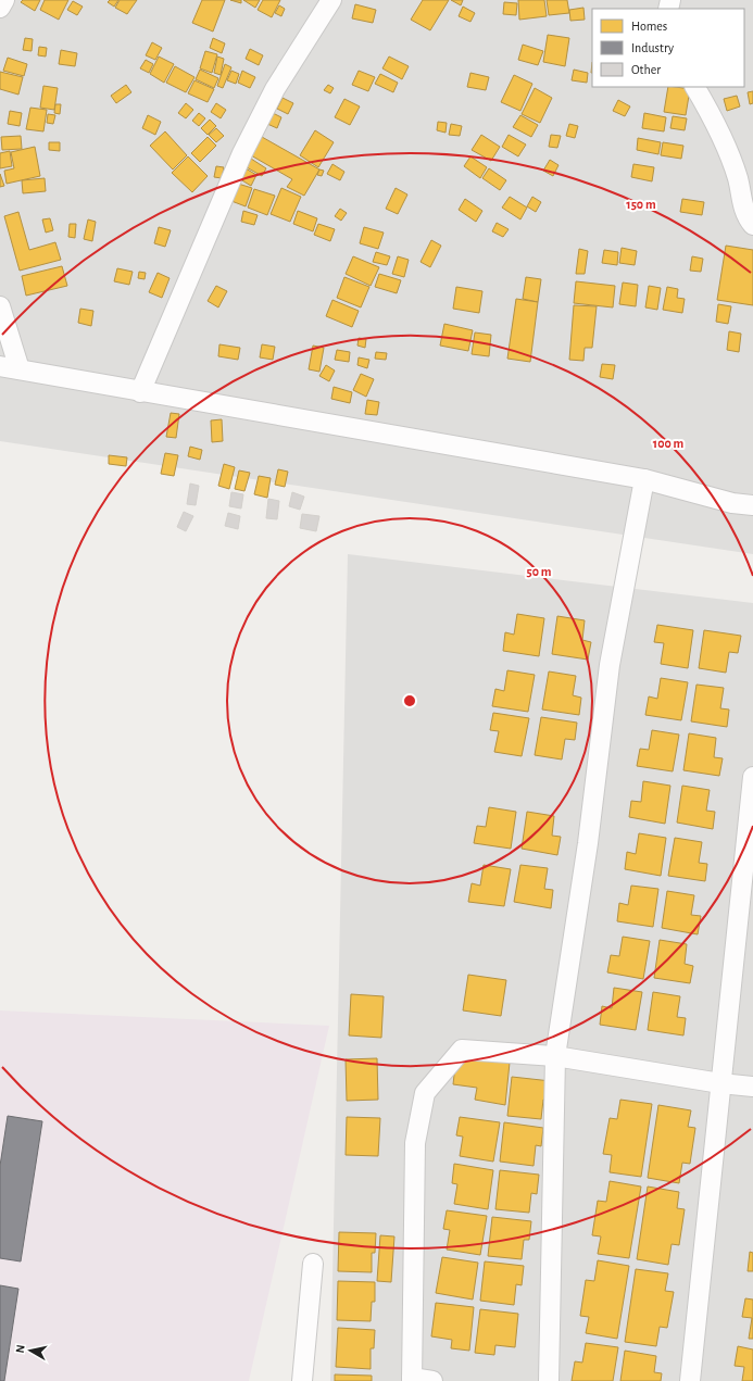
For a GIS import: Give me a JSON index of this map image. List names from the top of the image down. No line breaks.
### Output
{"legend":["Homes","Industry","Other"],"north":"left","rings":["150 m","100 m","50 m"]}
